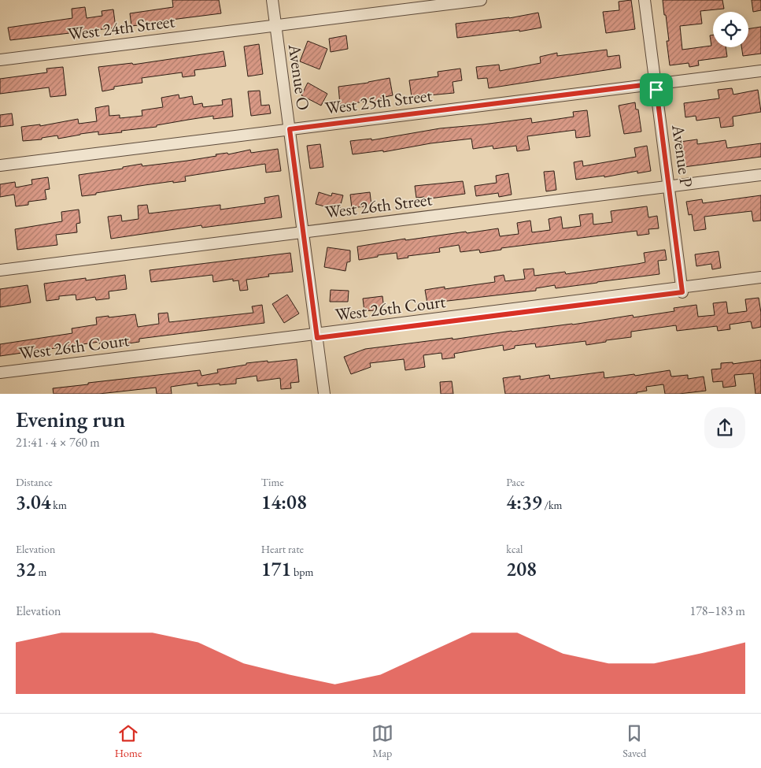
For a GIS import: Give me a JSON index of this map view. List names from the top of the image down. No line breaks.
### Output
{"streets":{"street":["West 24th Street","Avenue O","West 25th Street","Avenue P","West 26th Street","West 26th Court"]},"crossings":[["West 24th Street","Avenue O"],["Avenue O","West 25th Street"],["Avenue O","West 26th Street"],["Avenue O","West 26th Court"],["West 25th Street","Avenue P"],["Avenue P","West 26th Street"],["Avenue P","West 26th Court"]],"page":{"heading":["Evening run","21:41 · 4 × 760 m"],"stats":[["Distance","3.04 km"],["Time","14:08"],["Pace","4:39 /km"],["Elevation","32 m"],["Heart rate","171 bpm"],["kcal","208"]],"chart":["Elevation","178–183 m"],"tabs":["Home","Map","Saved"]}}
